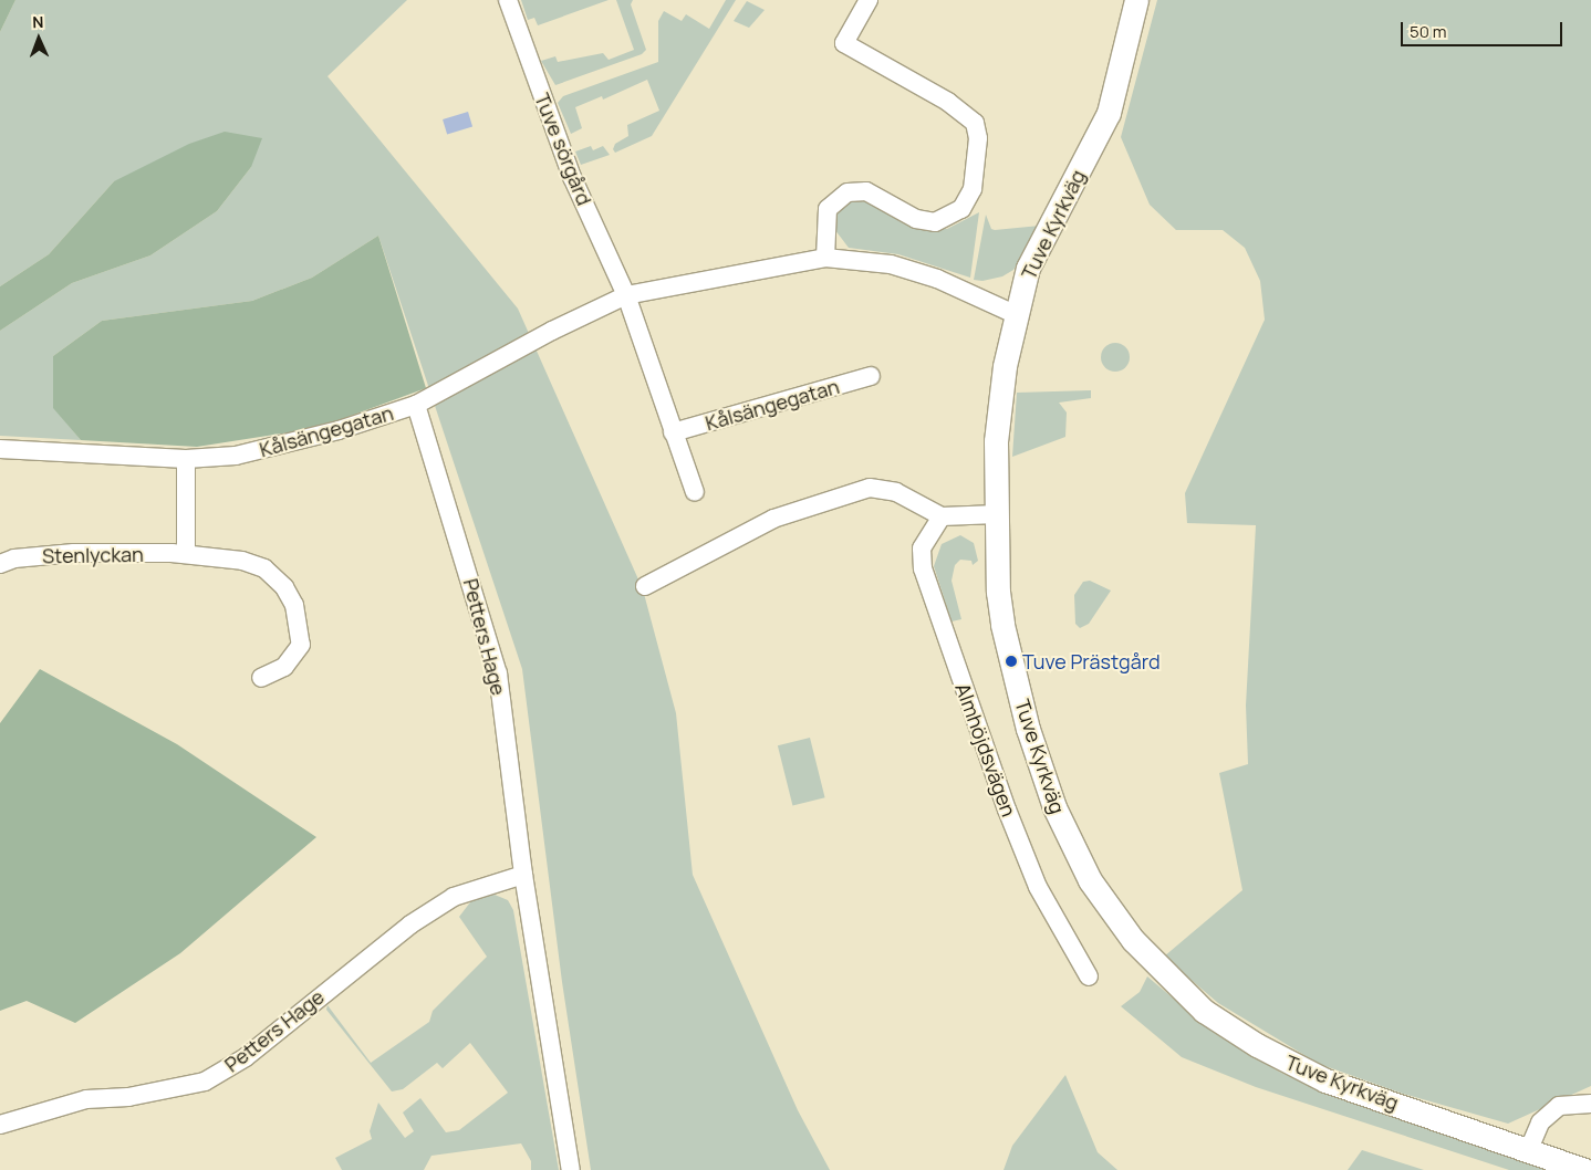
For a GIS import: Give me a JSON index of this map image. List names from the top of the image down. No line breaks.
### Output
{"streets":{"street":["Tuve sörgård","Tuve Kyrkväg","Kålsängegatan","Stenlyckan","Petters Hage","Almhöjdsvägen"]},"crossings":[["Tuve sörgård","Kålsängegatan"],["Tuve Kyrkväg","Kålsängegatan"],["Kålsängegatan","Petters Hage"]],"places":["Tuve Prästgård"],"scale_bar":"50 m","north":"top"}
